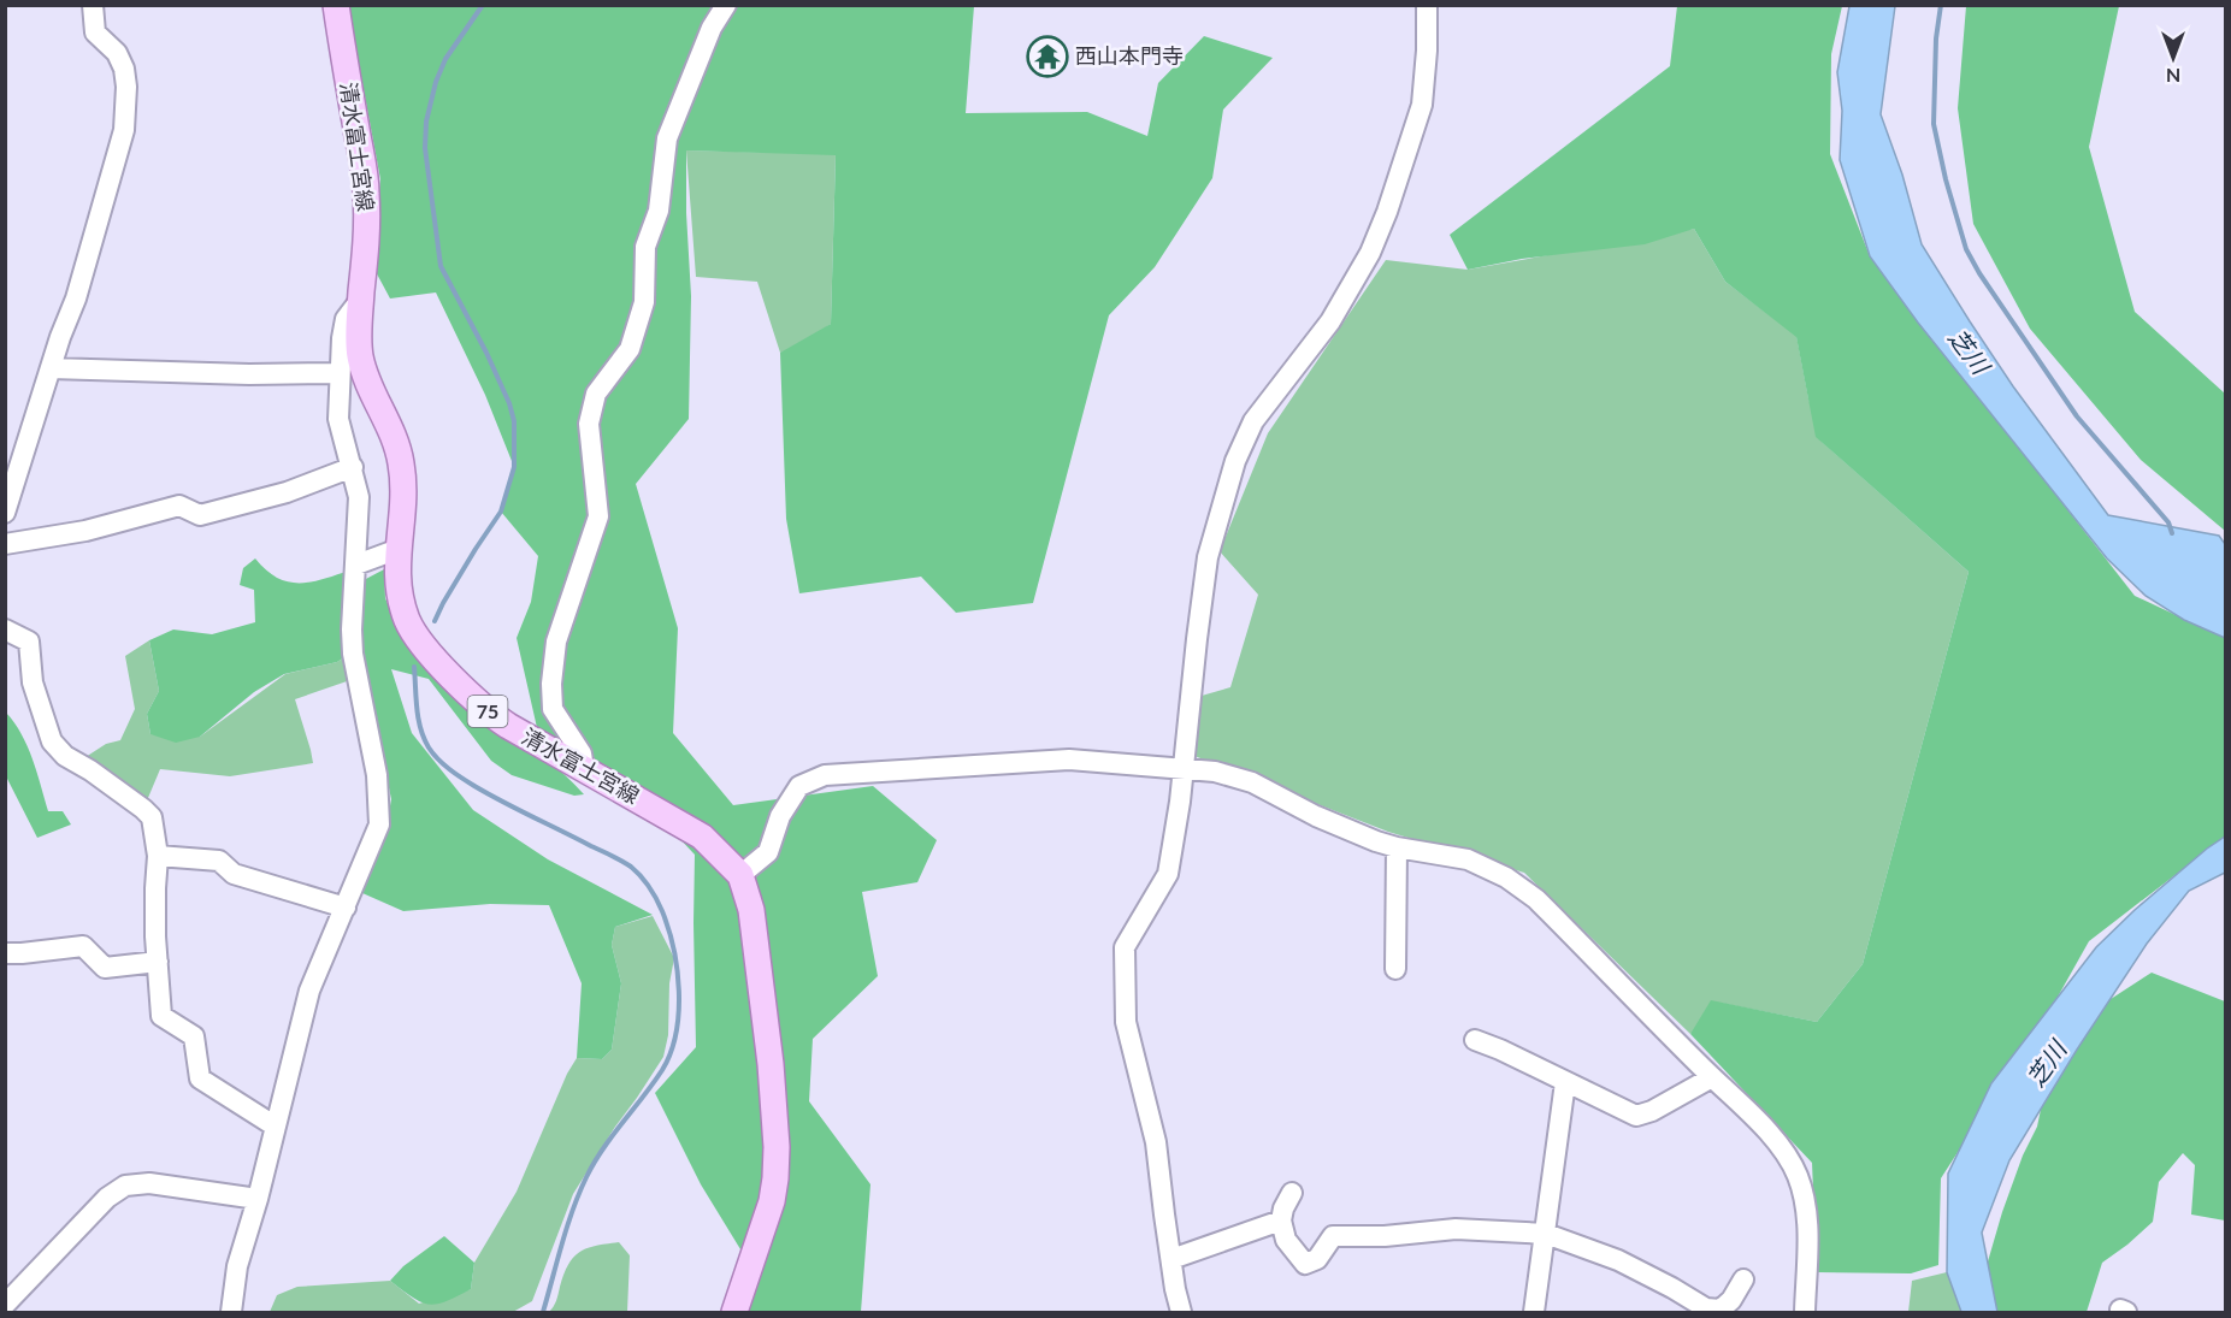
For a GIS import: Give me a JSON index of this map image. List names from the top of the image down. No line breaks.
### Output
{"streets":{"main road":["清水富士宮線","75"]},"water":["芝川"],"places":{"temple":["西山本門寺"]},"north":"bottom"}
